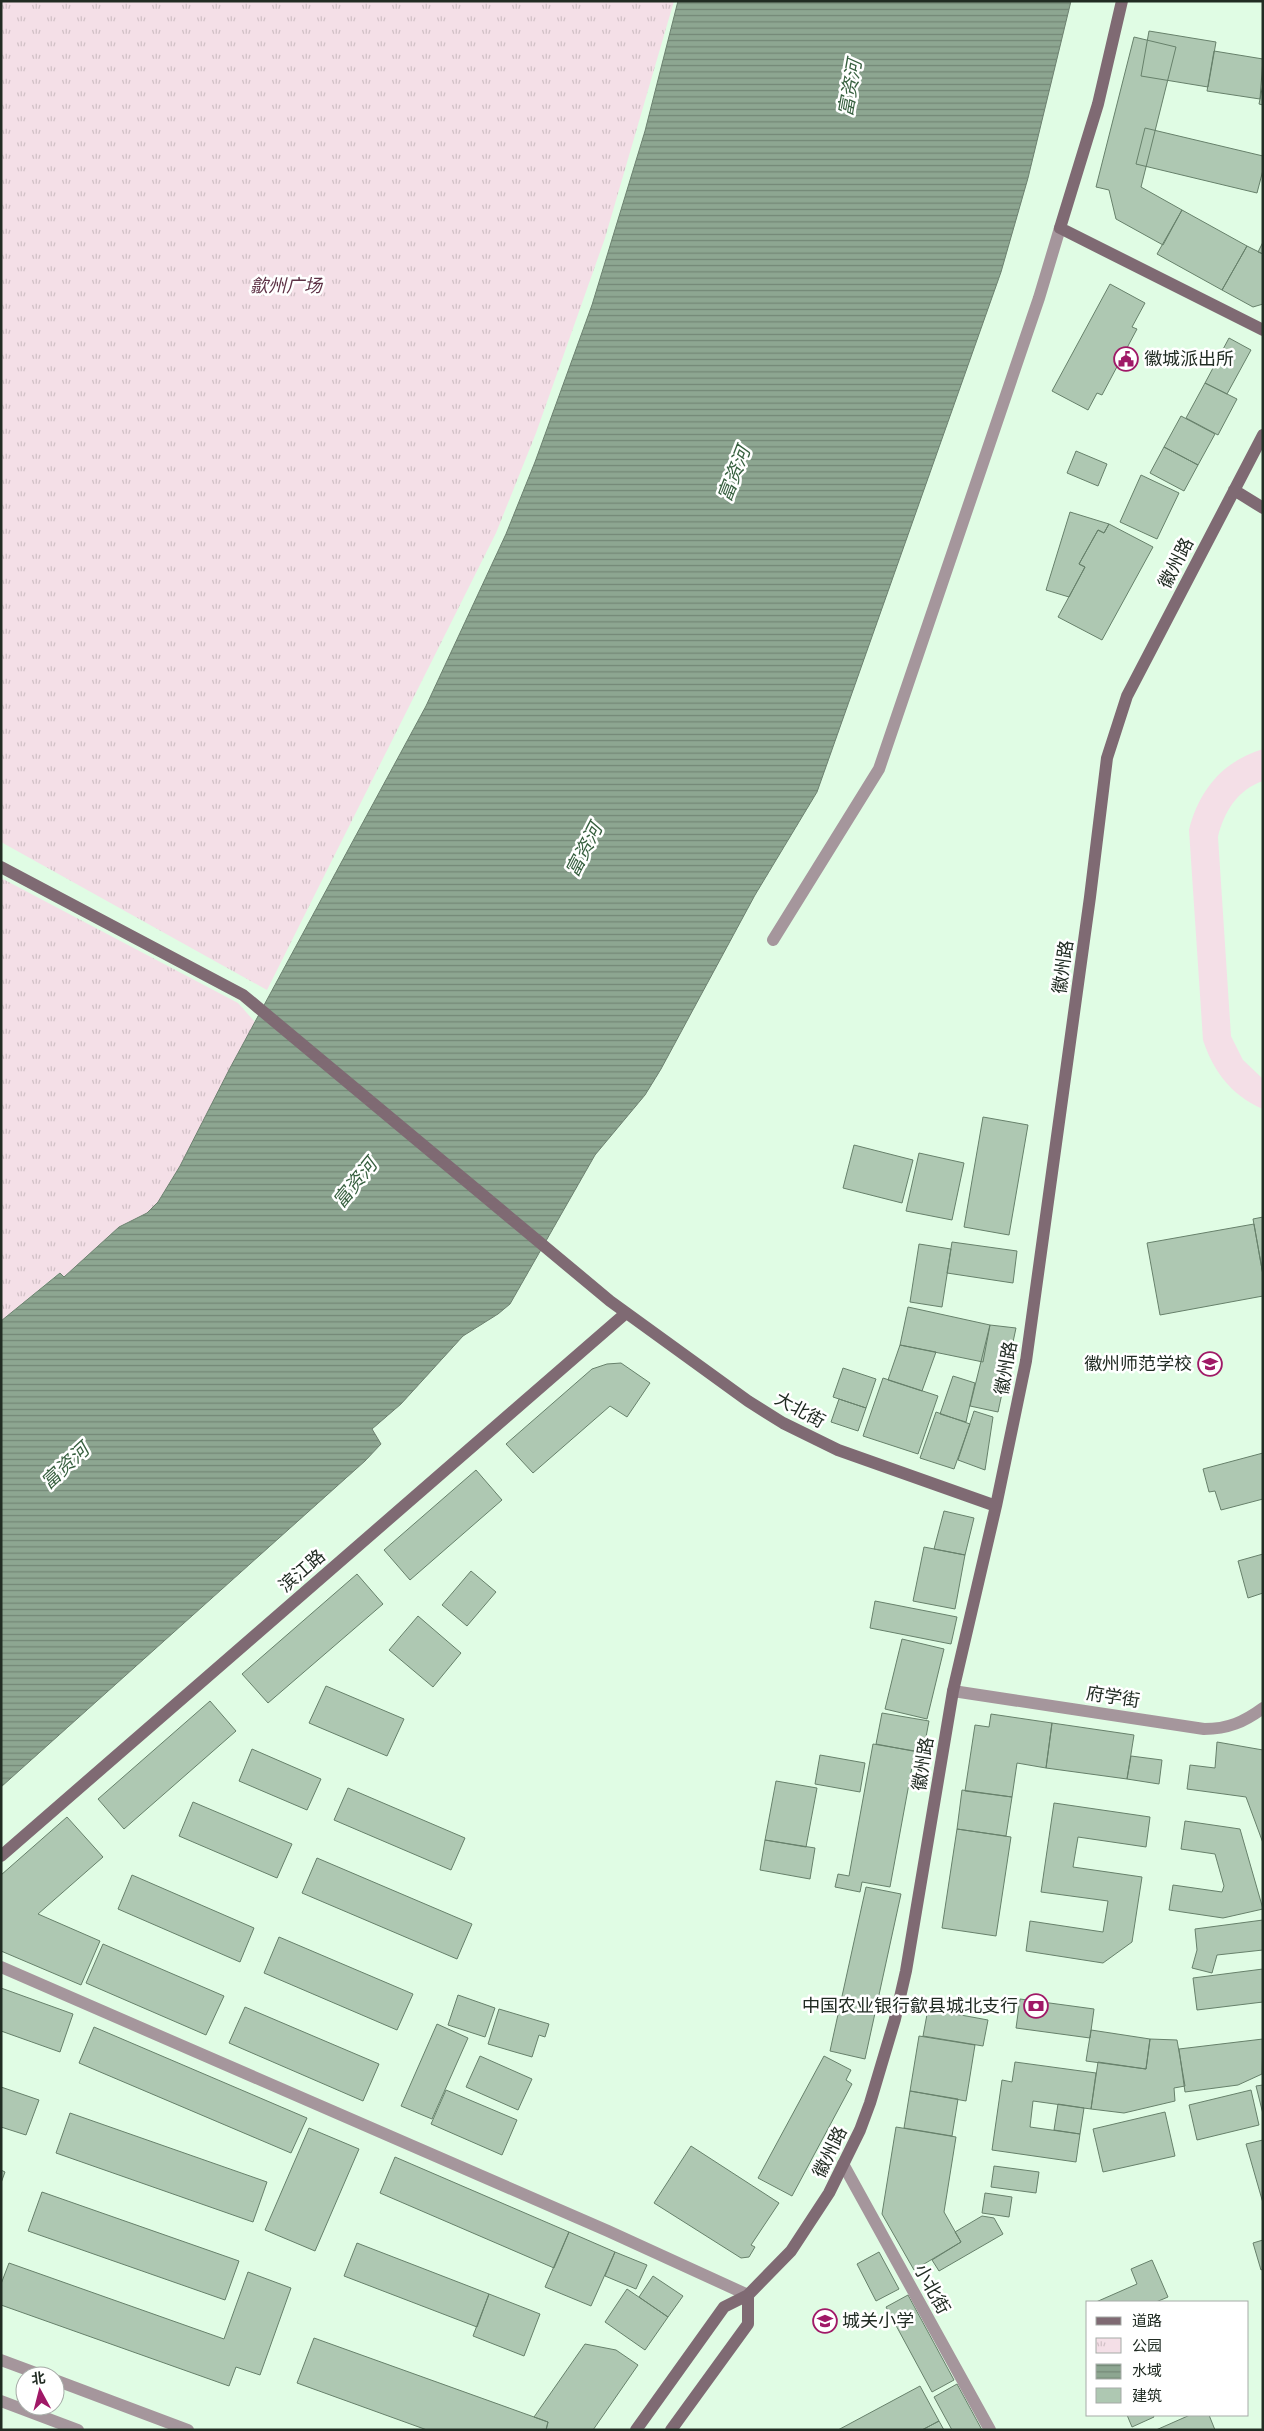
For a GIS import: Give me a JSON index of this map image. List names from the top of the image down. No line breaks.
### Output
{"streets":{"street":["徽州路","大北街","滨江路","府学街","小北街"]},"crossings":[["徽州路","大北街"],["徽州路","府学街"],["徽州路","小北街"],["大北街","滨江路"]],"water":["富资河"],"parks":["歙州广场"],"places":{"public building":["徽城派出所"],"school or university":["徽州师范学校","城关小学"],"bank":["中国农业银行歙县城北支行"]},"legend":["道路","公园","水域","建筑"],"north":"top"}
